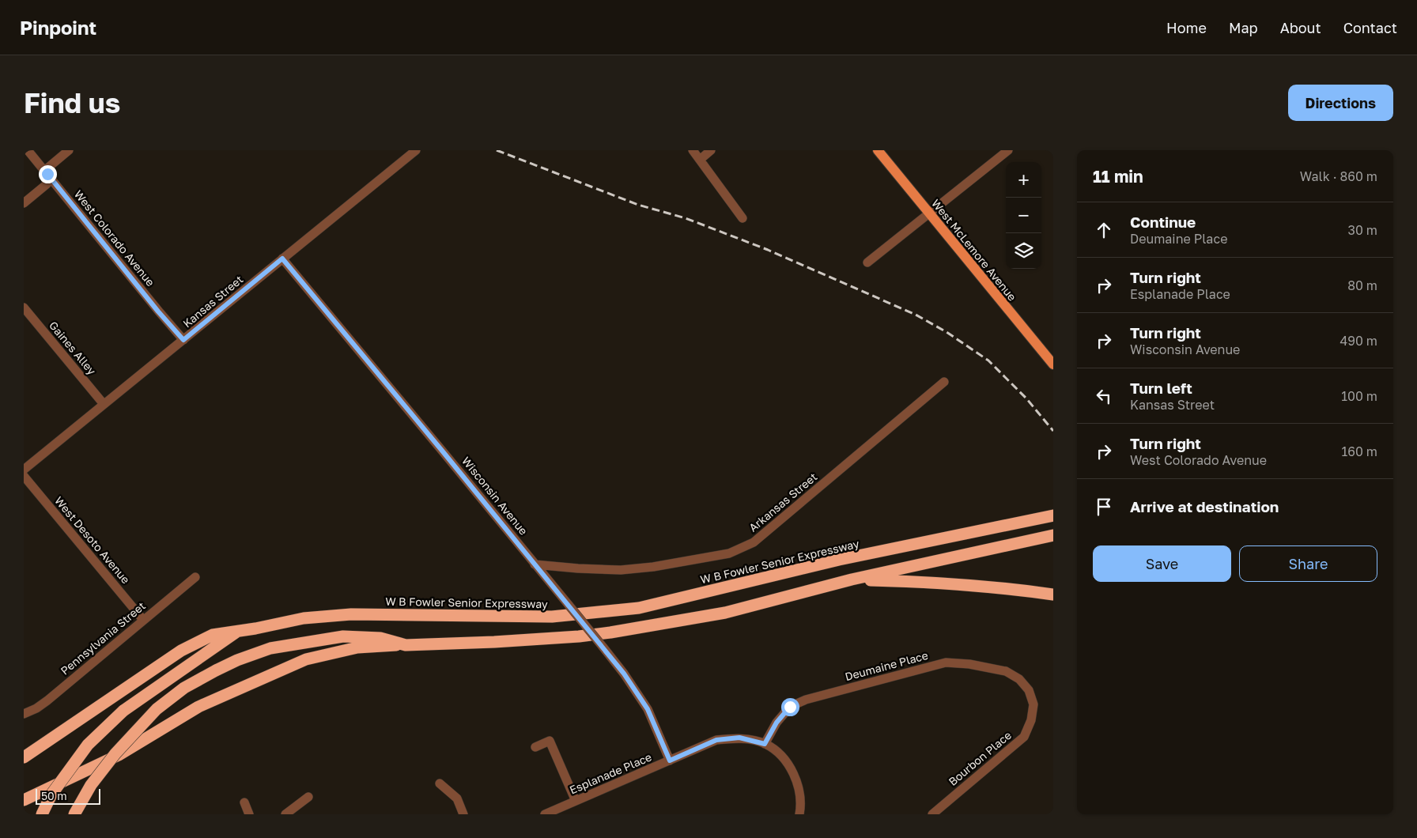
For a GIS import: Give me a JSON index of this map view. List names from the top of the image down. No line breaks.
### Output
{"streets":{"highway":["W B Fowler Senior Expressway"],"main road":["West McLemore Avenue"],"street":["West Colorado Avenue","Kansas Street","Gaines Alley","Wisconsin Avenue","Arkansas Street","West Desoto Avenue","Pennsylvania Street","Deumaine Place","Bourbon Place","Esplanade Place"]},"crossings":[["West Colorado Avenue","Kansas Street"],["Kansas Street","Gaines Alley"],["Kansas Street","Wisconsin Avenue"],["Wisconsin Avenue","Arkansas Street"],["Wisconsin Avenue","Esplanade Place"],["West Desoto Avenue","Pennsylvania Street"],["Deumaine Place","Bourbon Place"],["Deumaine Place","Esplanade Place"]],"scale_bar":"50 m","page":{"header":"Pinpoint","nav":["Home","Map","About","Contact"],"buttons":["Directions",["Save","Share"]],"title":"Find us","heading":["11 min","Walk · 860 m"],"map_buttons":["+","−"],"list":[["Continue","Deumaine Place","30 m"],["Turn right","Esplanade Place","80 m"],["Turn right","Wisconsin Avenue","490 m"],["Turn left","Kansas Street","100 m"],["Turn right","West Colorado Avenue","160 m"],"Arrive at destination"],"scale":"50 m"}}
